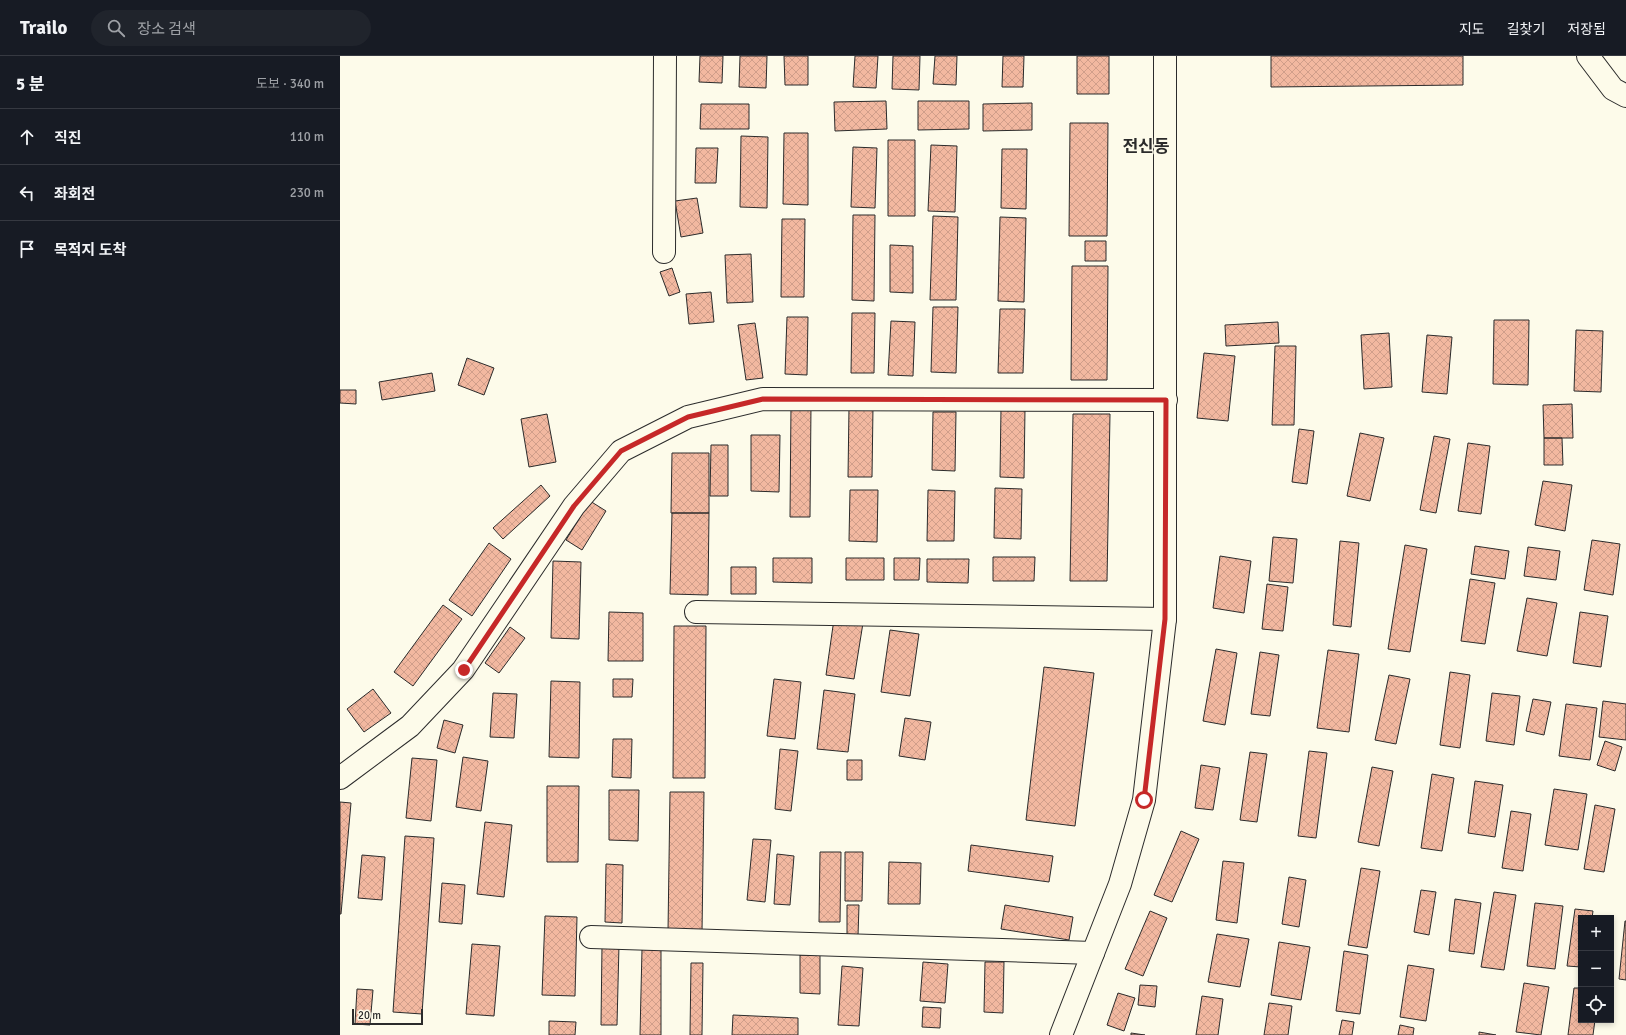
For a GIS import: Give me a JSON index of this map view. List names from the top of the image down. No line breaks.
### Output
{"districts":["전신동"],"scale_bar":"20 m","page":{"header":"Trailo","search":"장소 검색","nav":["지도","길찾기","저장됨"],"heading":["5 분","도보 · 340 m"],"list":[["직진","110 m"],["좌회전","230 m"],"목적지 도착"],"map_buttons":["+","−"],"scale":"20 m"}}
